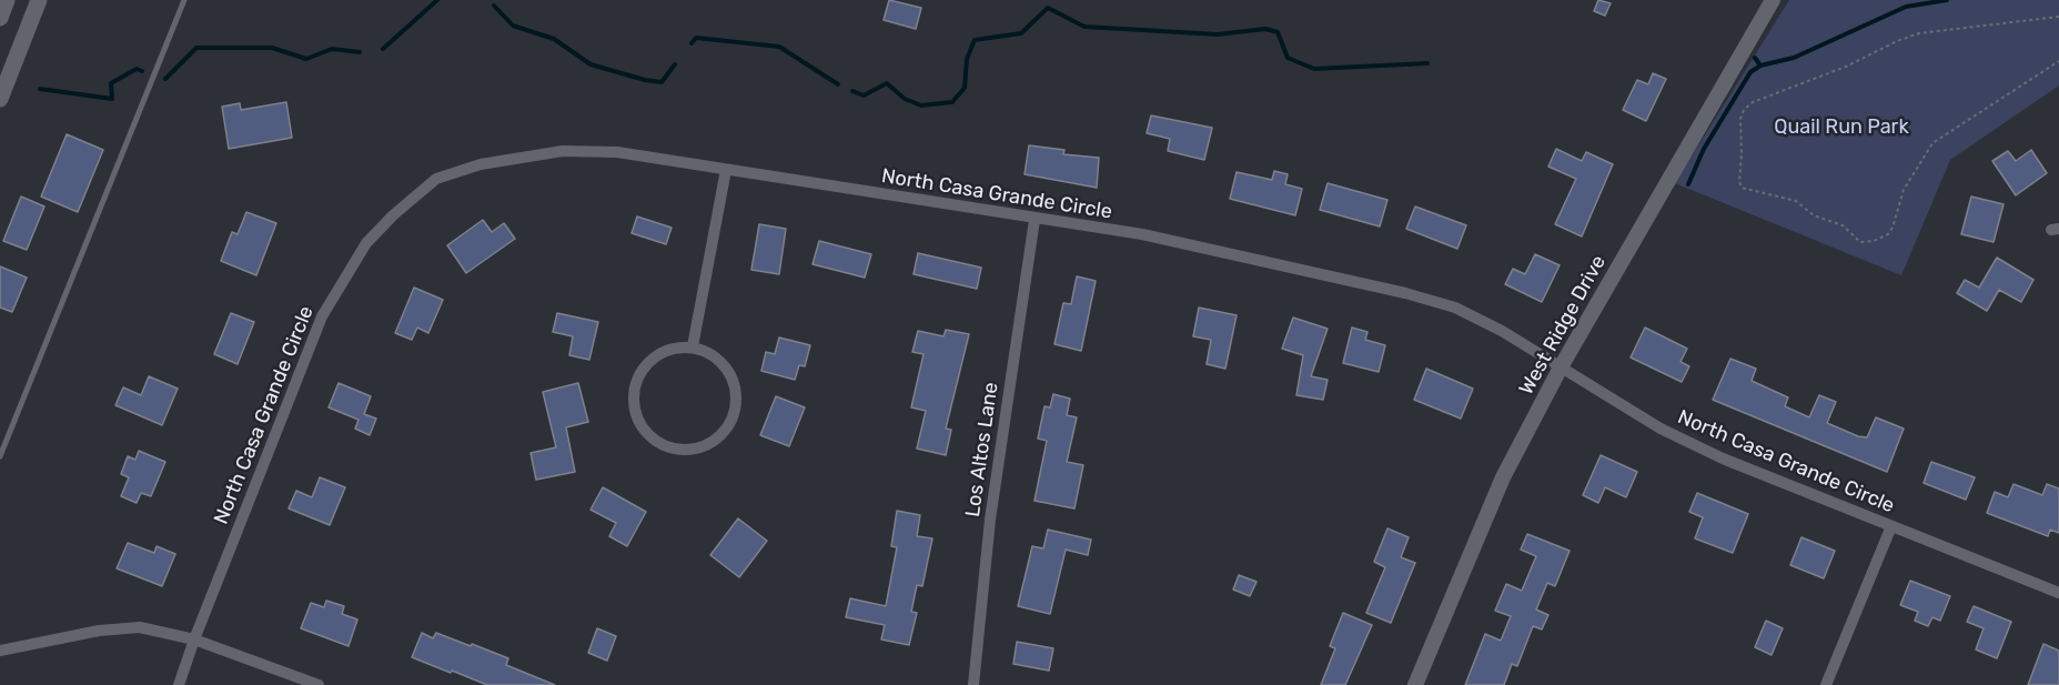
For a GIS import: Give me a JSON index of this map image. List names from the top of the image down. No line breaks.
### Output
{"streets":{"street":["North Casa Grande Circle","West Ridge Drive","Los Altos Lane"]},"crossings":[["North Casa Grande Circle","West Ridge Drive"],["North Casa Grande Circle","Los Altos Lane"]],"parks":["Quail Run Park"]}
